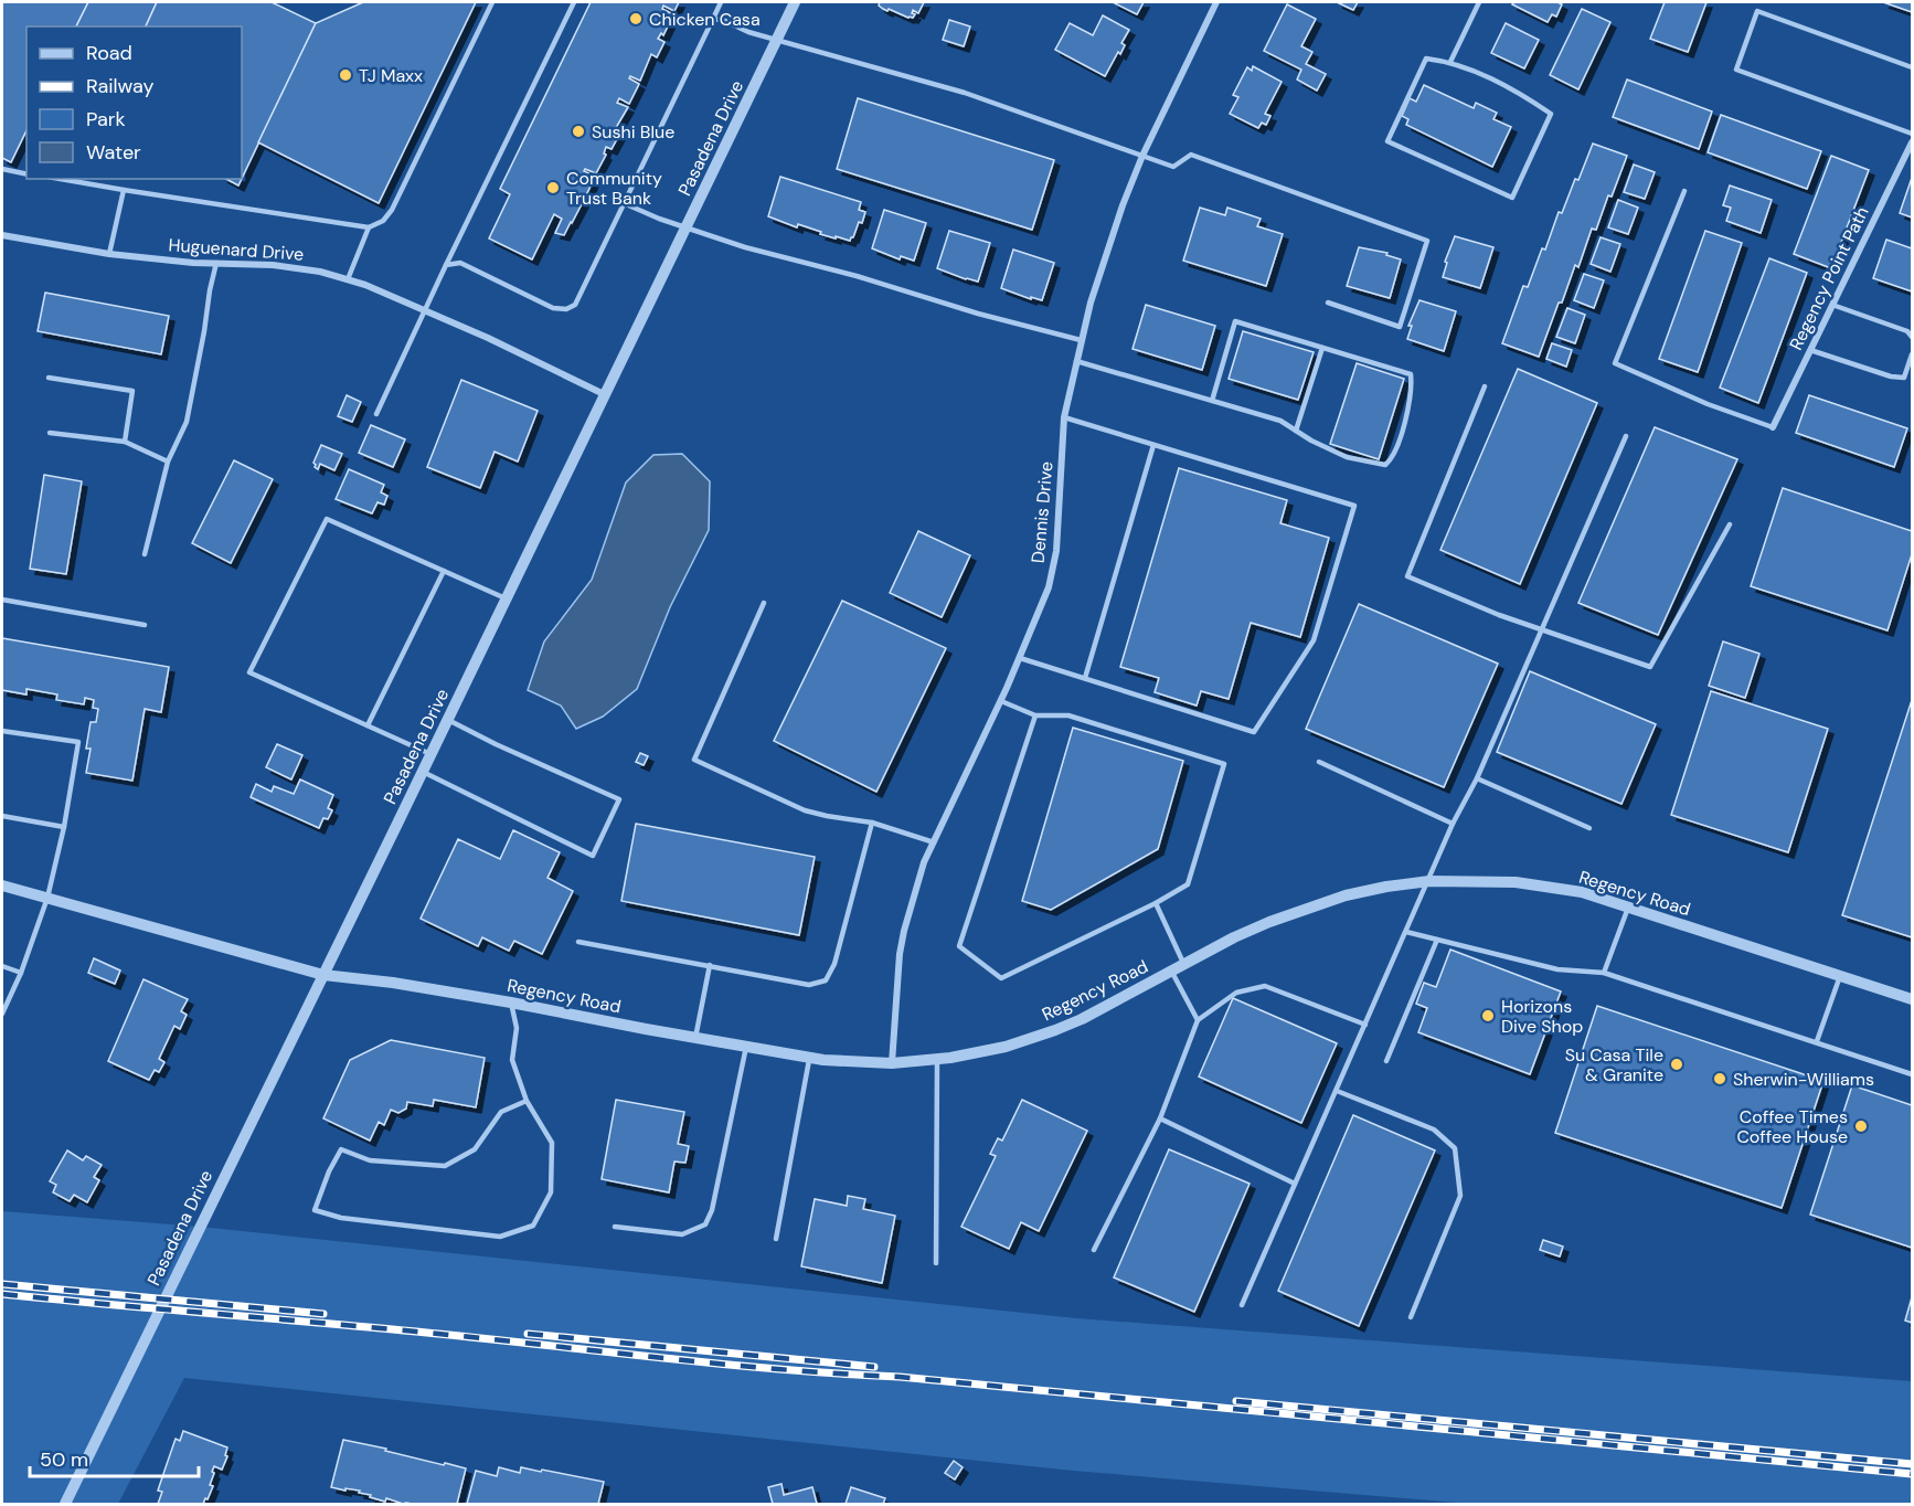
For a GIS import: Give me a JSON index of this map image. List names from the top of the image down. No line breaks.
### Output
{"streets":{"street":["Pasadena Drive","Huguenard Drive","Regency Point Path","Dennis Drive","Regency Road"]},"crossings":[["Pasadena Drive","Huguenard Drive"],["Pasadena Drive","Regency Road"],["Dennis Drive","Regency Road"]],"places":["Chicken Casa","TJ Maxx","Sushi Blue","Community Trust Bank","Horizons Dive Shop","Su Casa Tile & Granite","Sherwin-Williams","Coffee Times Coffee House"],"legend":["Road","Railway","Park","Water"],"scale_bar":"50 m"}
